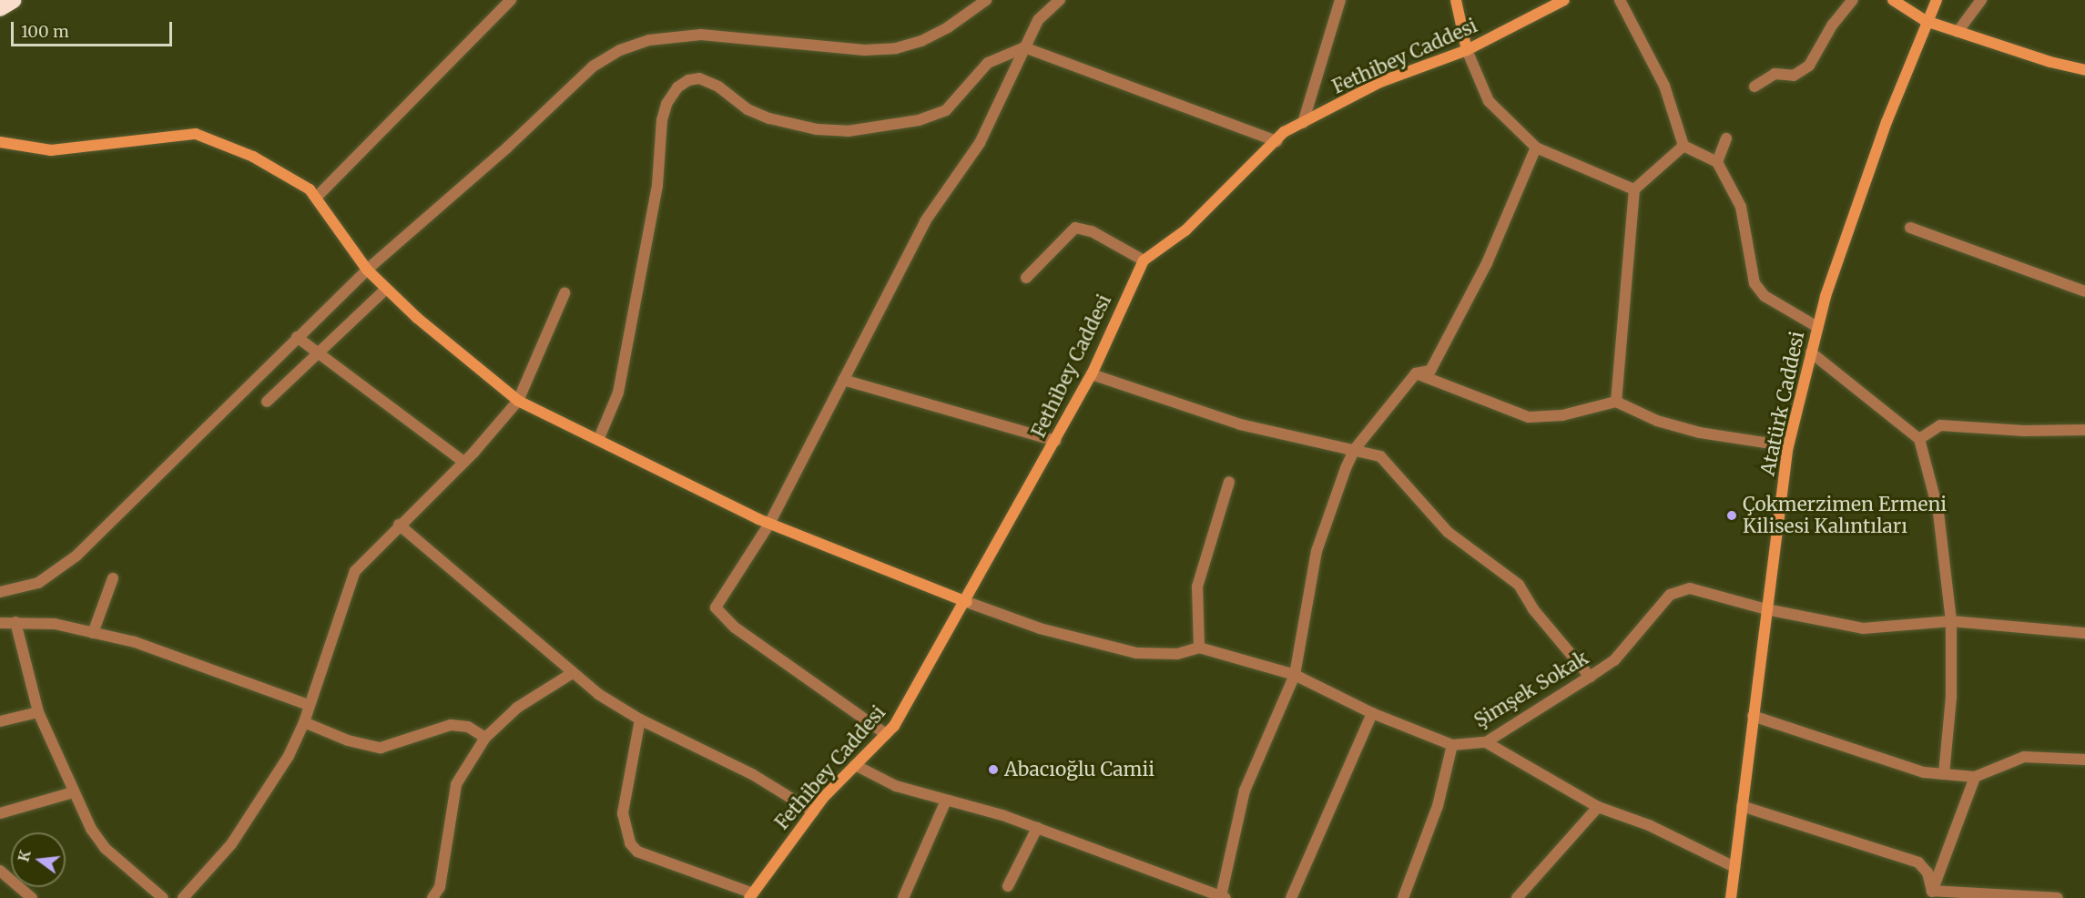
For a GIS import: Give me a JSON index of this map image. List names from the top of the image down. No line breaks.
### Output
{"streets":{"street":["Fethibey Caddesi","Atatürk Caddesi","Şimşek Sokak"]},"crossings":[["Atatürk Caddesi","Şimşek Sokak"]],"places":["Çokmerzimen Ermeni Kilisesi Kalıntıları","Abacıoğlu Camii"],"scale_bar":"100 m","north":"left"}
